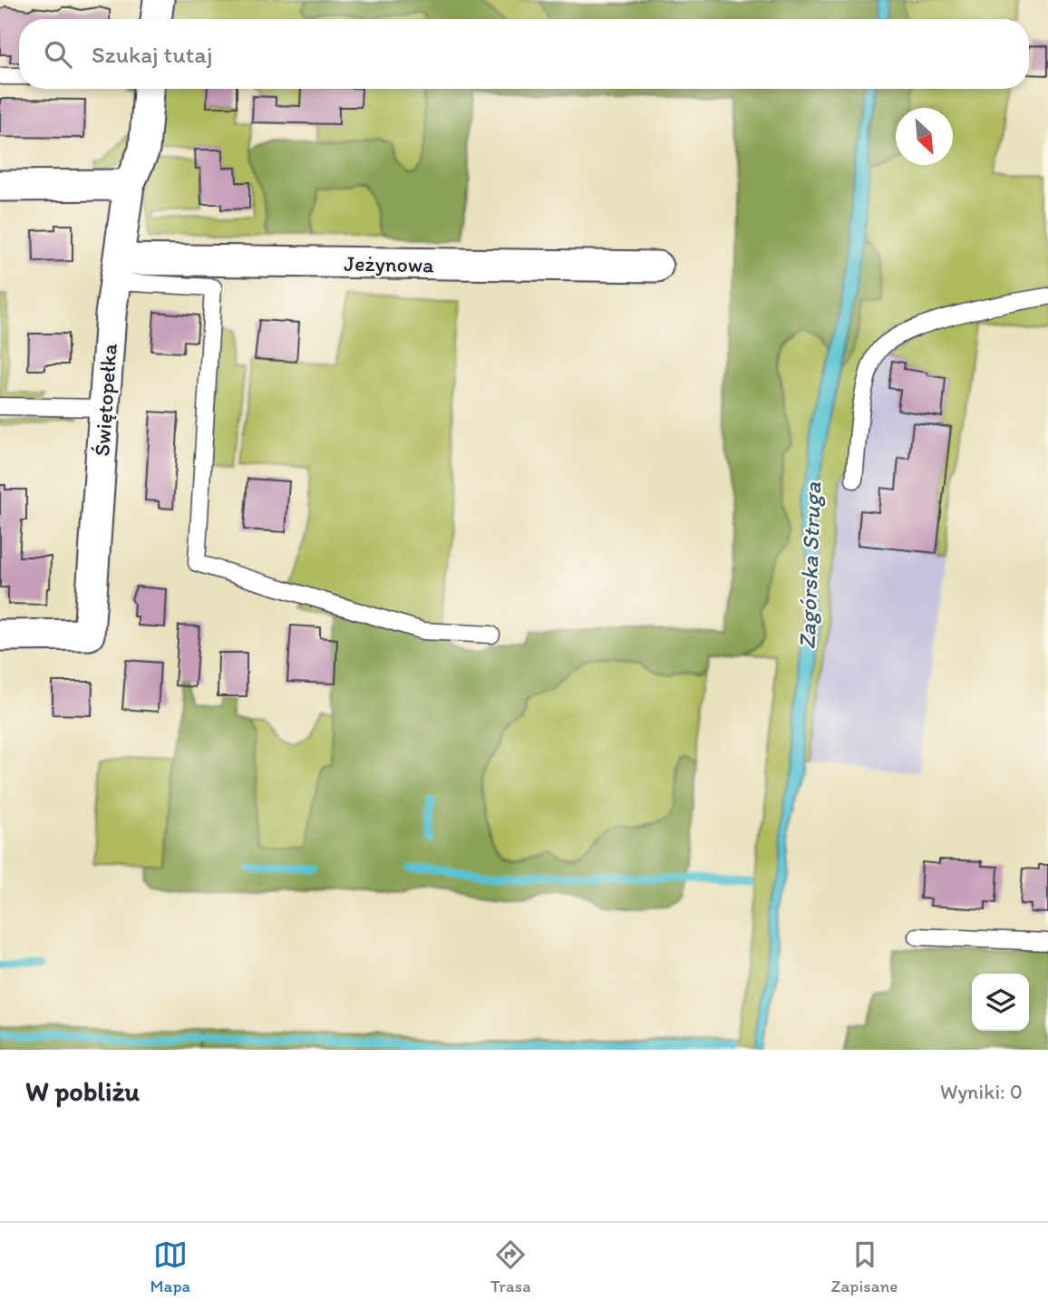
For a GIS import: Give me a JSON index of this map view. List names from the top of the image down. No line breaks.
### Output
{"streets":{"street":["Jeżynowa","Świętopełka"]},"crossings":[["Jeżynowa","Świętopełka"]],"water":["Zagórska Struga"],"north":"bottom right","page":{"search":"Szukaj tutaj","heading":["W pobliżu","Wyniki: 0"],"nav":["Mapa","Trasa","Zapisane"]}}
